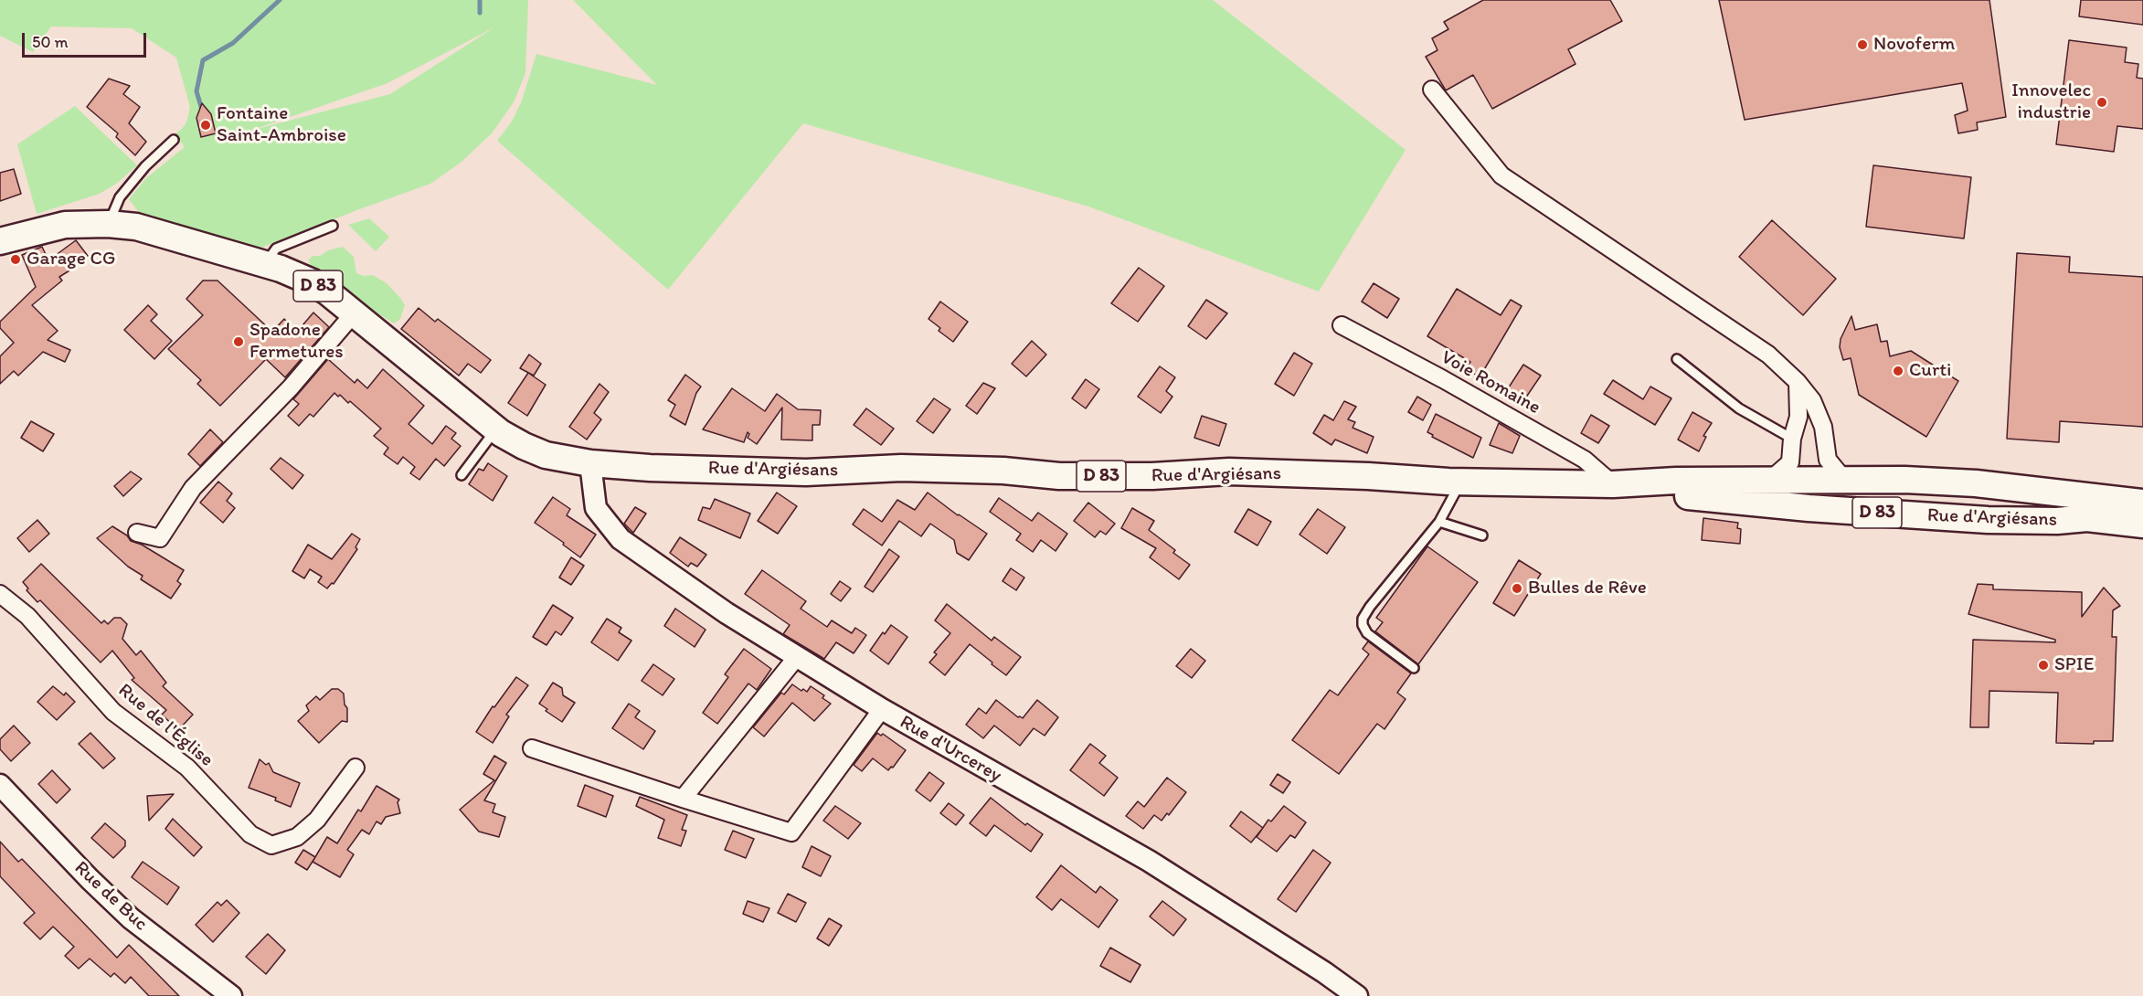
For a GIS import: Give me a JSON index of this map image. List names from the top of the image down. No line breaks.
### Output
{"streets":{"main road":["D 83","Rue d'Argiésans"],"street":["Voie Romaine","Rue de l'Église","Rue d'Urcerey","Rue de Buc"]},"crossings":[["D 83","Rue d'Argiésans"],["D 83","Rue d'Urcerey"],["Voie Romaine","Rue d'Argiésans"],["Rue d'Argiésans","Rue d'Urcerey"]],"places":["Novoferm","Innovelec industrie","Fontaine Saint-Ambroise","Garage CG","Spadone Fermetures","Curti","Bulles de Rêve","SPIE"],"scale_bar":"50 m"}
